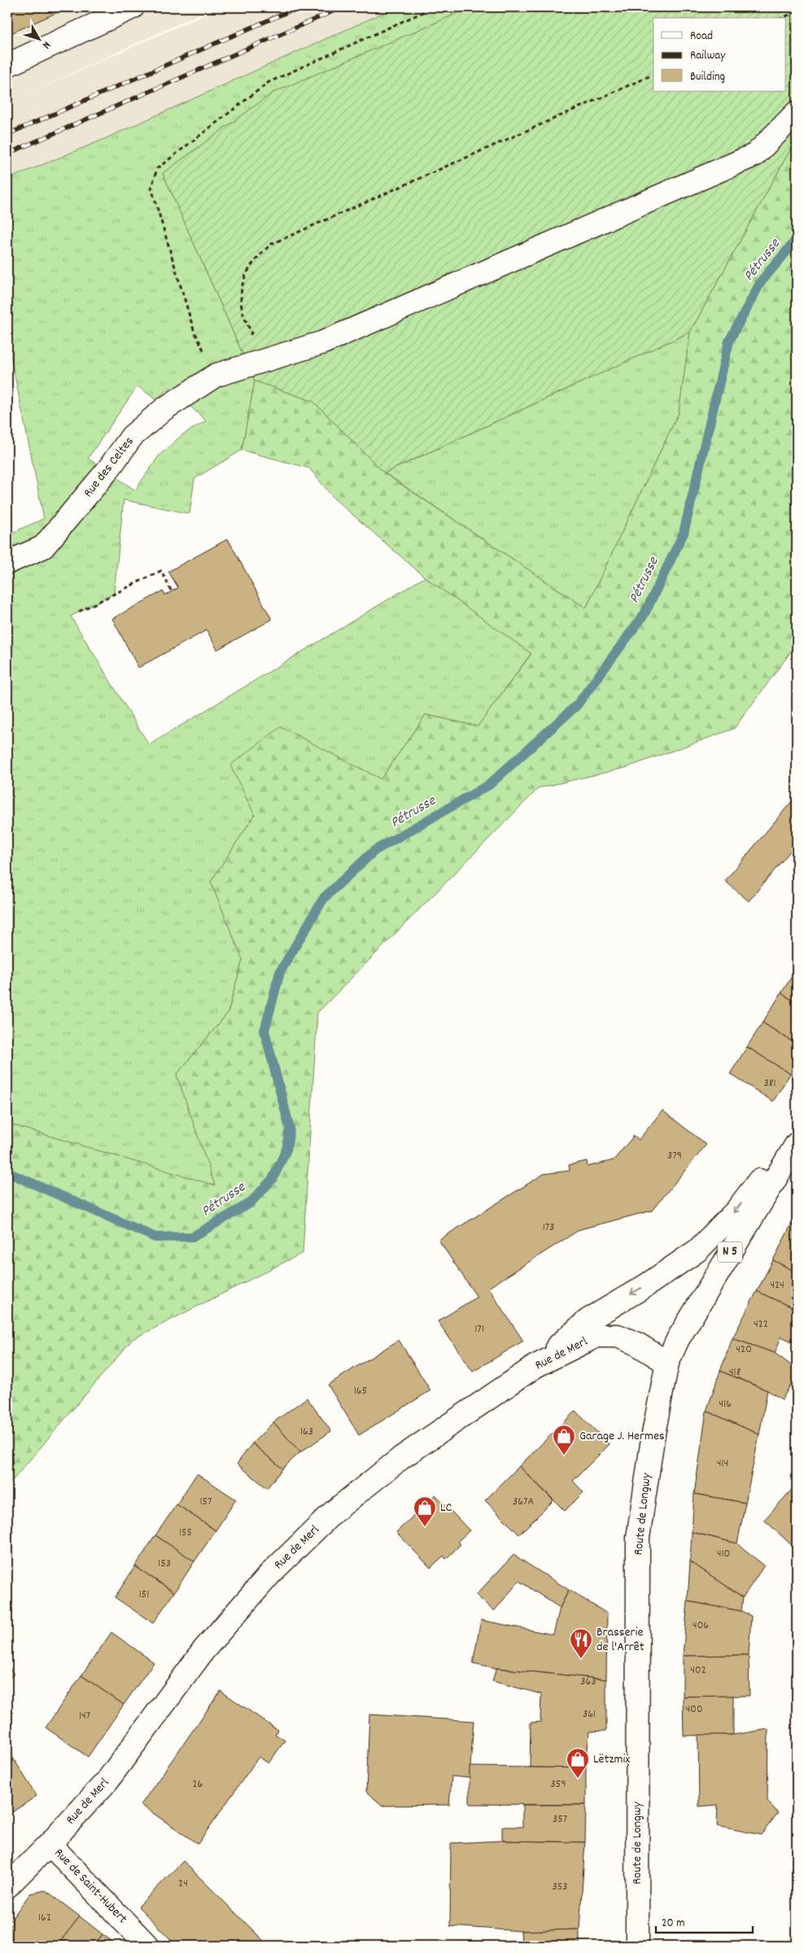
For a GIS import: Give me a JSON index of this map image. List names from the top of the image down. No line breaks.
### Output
{"streets":{"main road":["Rue des Celtes","N 5","Rue de Merl","Route de Longwy","Rue de Saint-Hubert"]},"crossings":[["N 5","Rue de Merl"],["Rue de Merl","Route de Longwy"],["Rue de Merl","Rue de Saint-Hubert"]],"water":["Pétrusse"],"places":{"shop":["Garage J. Hermes","LC","Lëtzmix"],"restaurant":["Brasserie de l'Arrêt"]},"house_numbers":["381","379","173","424","422","171","420","418","165","416","163","414","157","367A","155","410","153","151","406","402","363","400","361","147","26","359","357","24","353","162"],"legend":["Road","Railway","Building"],"scale_bar":"20 m","north":"bottom right"}
